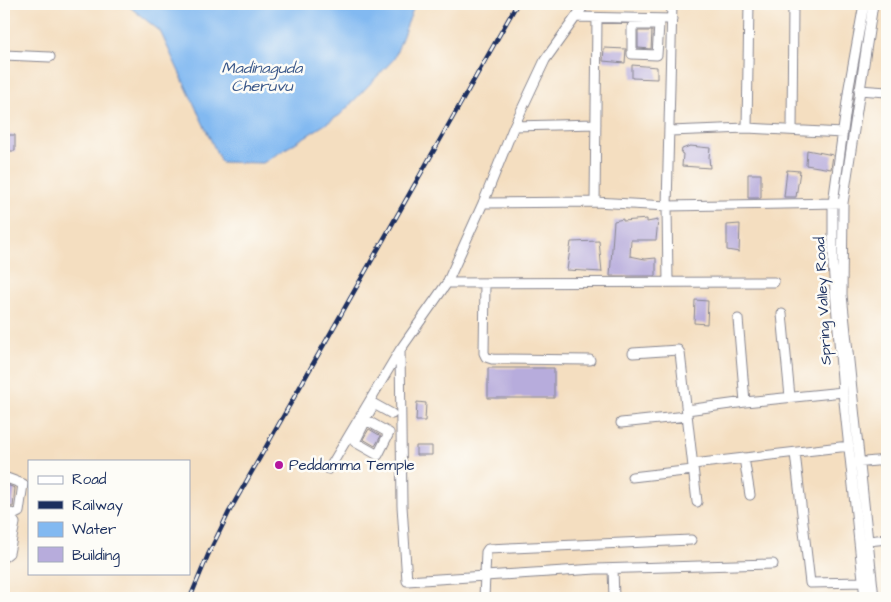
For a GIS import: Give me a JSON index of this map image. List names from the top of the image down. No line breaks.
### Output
{"streets":{"street":["Spring Valley Road"]},"water":["Madinaguda Cheruvu"],"places":["Peddamma Temple"],"legend":["Road","Railway","Water","Building"]}
